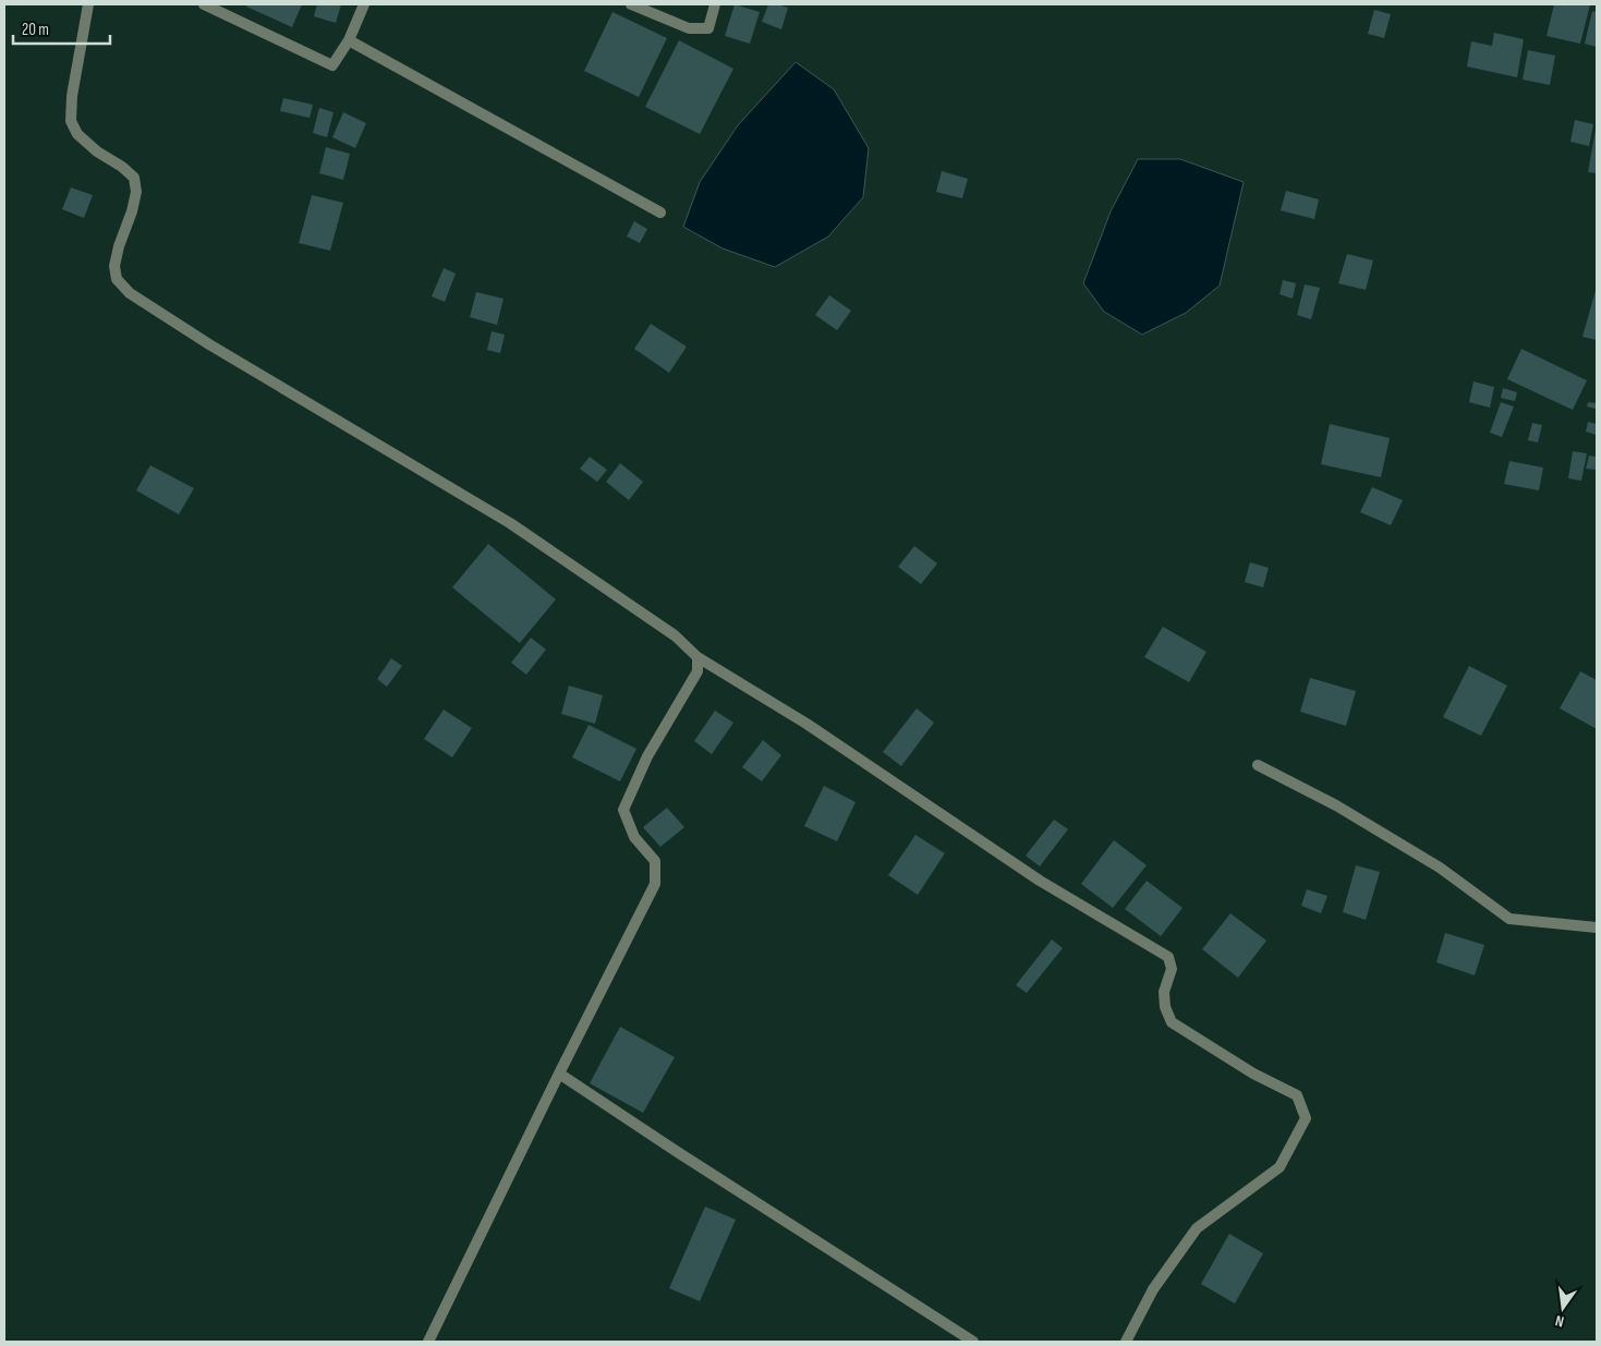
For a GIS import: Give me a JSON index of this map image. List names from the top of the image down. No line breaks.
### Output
{"scale_bar":"20 m","north":"bottom"}
